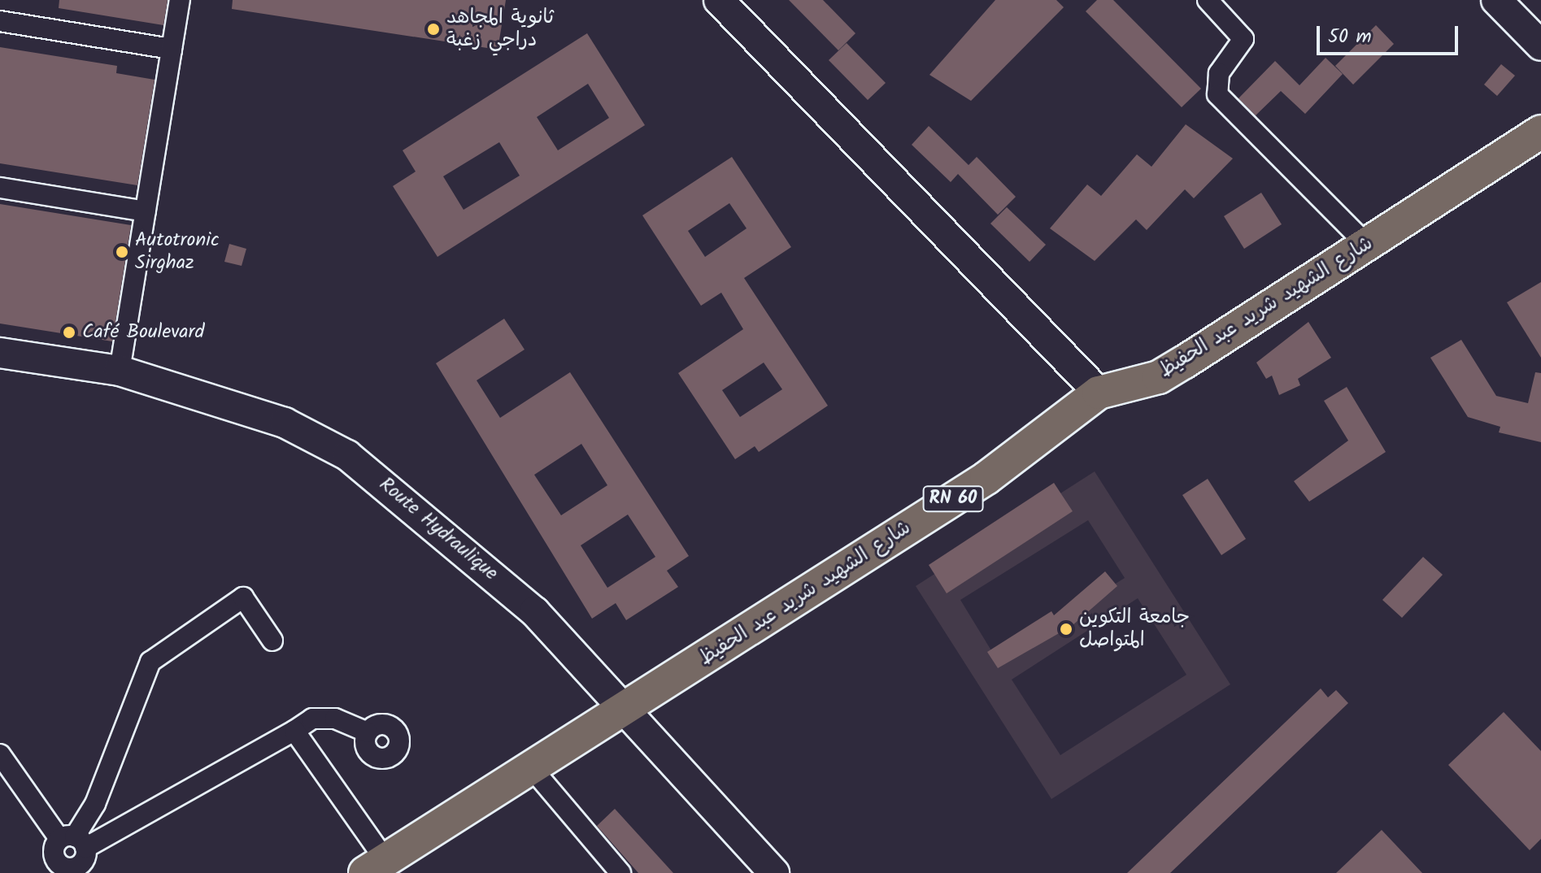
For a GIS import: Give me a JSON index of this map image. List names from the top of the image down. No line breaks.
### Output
{"streets":{"main road":["شارع الشهيد شريد عبد الحفيظ","RN 60","Route Hydraulique"]},"crossings":[["شارع الشهيد شريد عبد الحفيظ","Route Hydraulique"]],"places":["ثانوية المجاهد دراجي زغبة","Autotronic Sirghaz","Café Boulevard","جامعة التكوين المتواصل"],"scale_bar":"50 m"}
